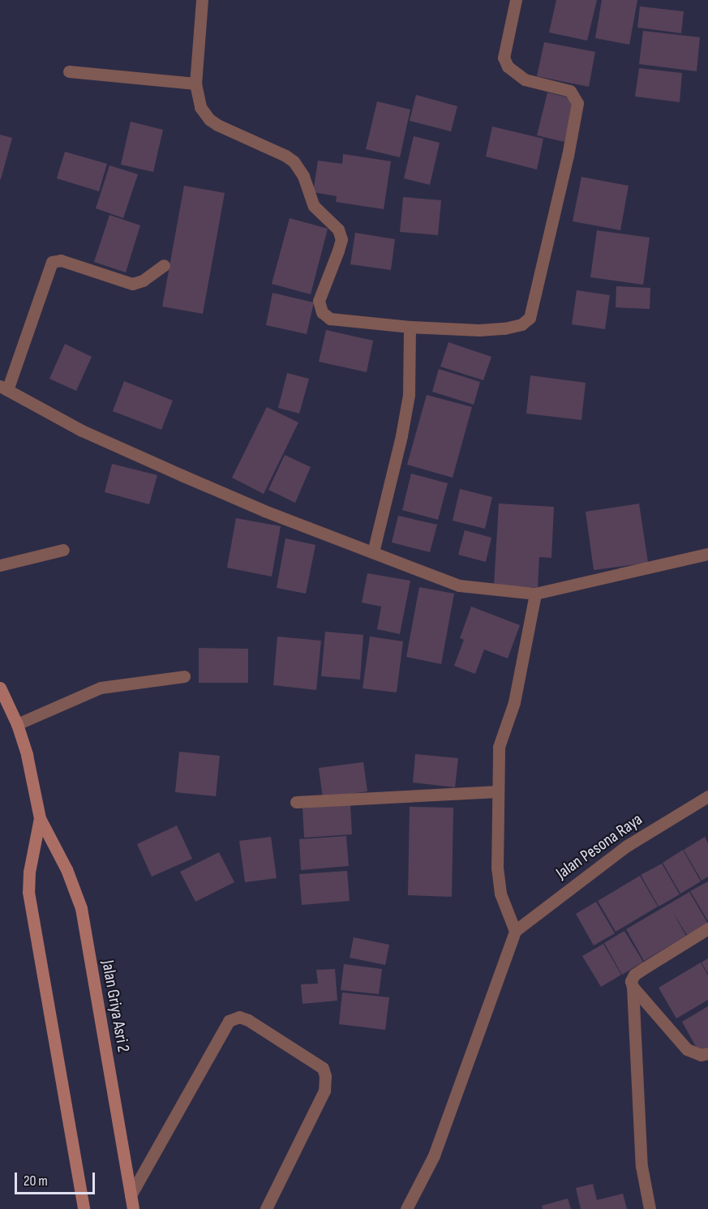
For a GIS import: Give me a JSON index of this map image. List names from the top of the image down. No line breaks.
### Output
{"streets":{"street":["Jalan Pesona Raya","Jalan Griya Asri 2"]},"scale_bar":"20 m"}
